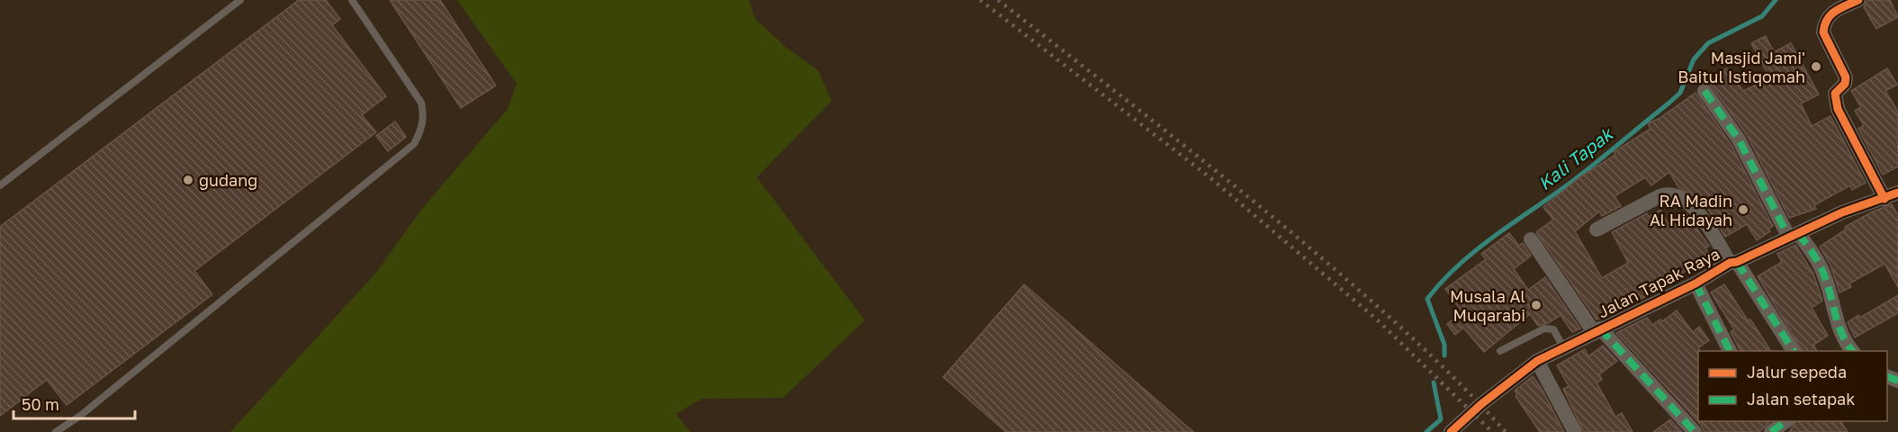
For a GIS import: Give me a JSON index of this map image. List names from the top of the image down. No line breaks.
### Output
{"streets":{"street":["Jalan Tapak Raya"]},"water":["Kali Tapak"],"places":["Masjid Jami' Baitul Istiqomah","gudang","RA Madin Al Hidayah","Musala Al Muqarabi"],"legend":["Jalur sepeda","Jalan setapak"],"scale_bar":"50 m"}
